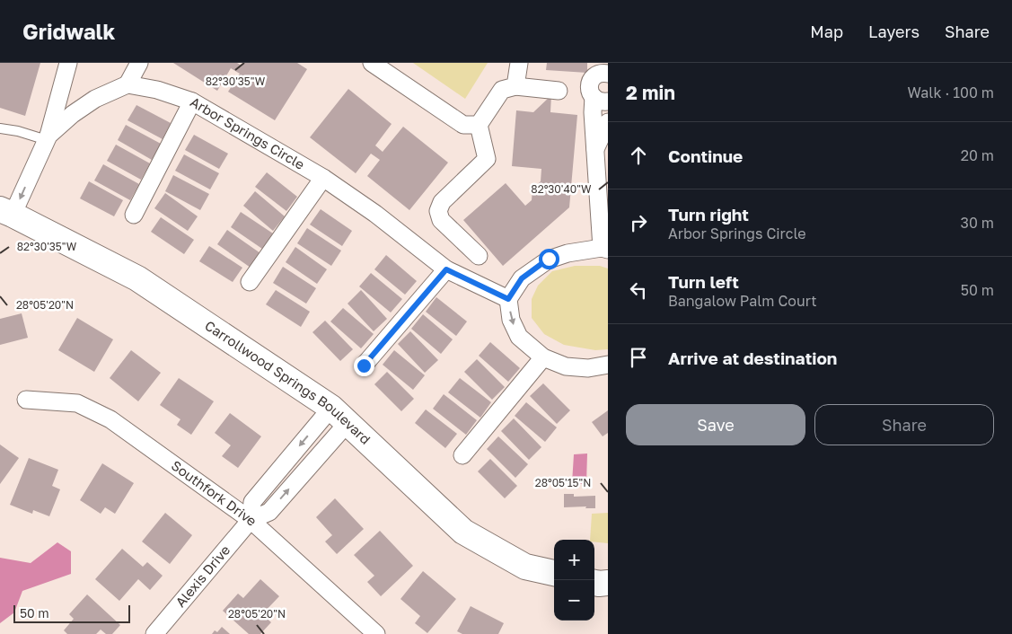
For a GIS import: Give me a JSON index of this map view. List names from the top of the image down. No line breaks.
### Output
{"streets":{"street":["Arbor Springs Circle","Carrollwood Springs Boulevard","Southfork Drive","Alexis Drive"]},"crossings":[["Carrollwood Springs Boulevard","Alexis Drive"],["Southfork Drive","Alexis Drive"]],"scale_bar":"50 m","page":{"header":"Gridwalk","nav":["Map","Layers","Share"],"heading":["2 min","Walk · 100 m"],"list":[["Continue","20 m"],["Turn right","Arbor Springs Circle","30 m"],["Turn left","Bangalow Palm Court","50 m"],"Arrive at destination"],"buttons":["Save","Share"],"map_buttons":["+","−"],"scale":"50 m"},"coordinates":["82°30'35\"W","82°30'40\"W","28°05'20\"N","28°05'15\"N"]}
